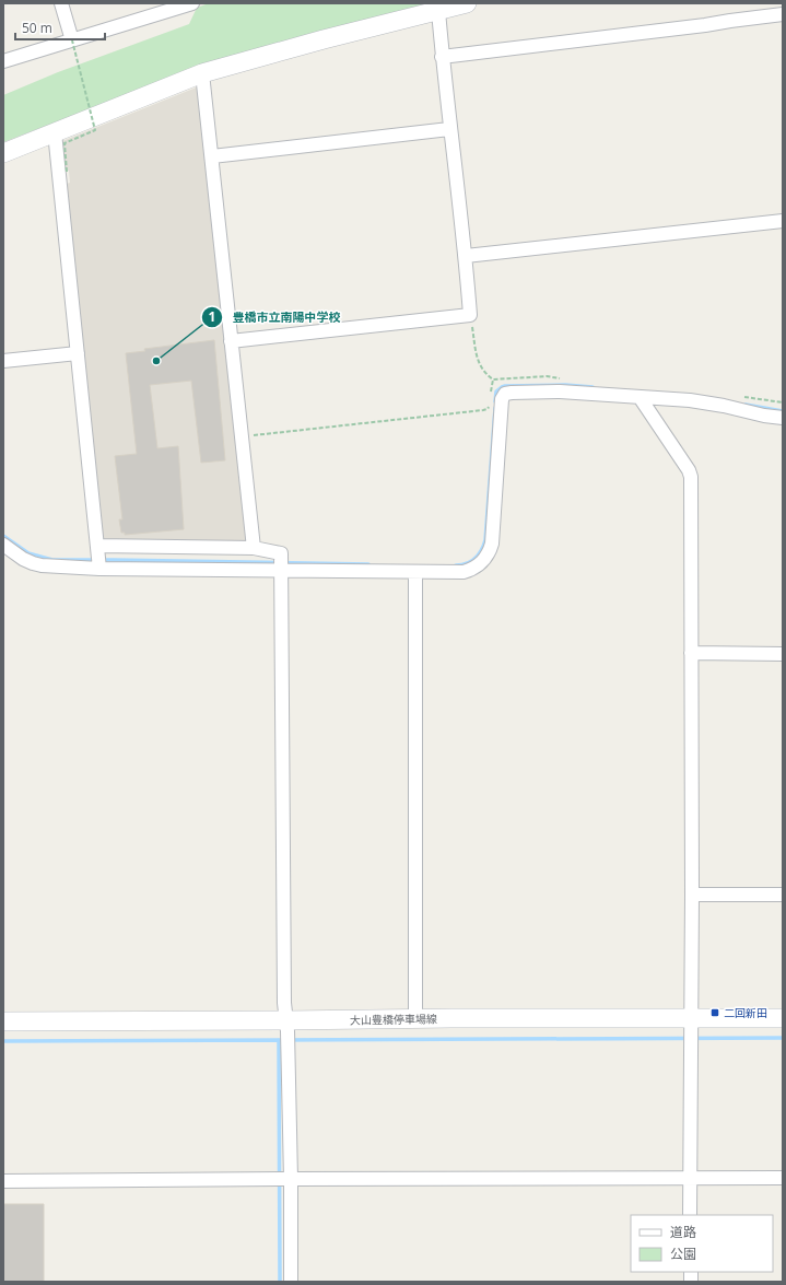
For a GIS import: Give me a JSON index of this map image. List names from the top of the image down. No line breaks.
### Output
{"streets":{"main road":["大山豊橋停車場線"]},"places":{"other":["豊橋市立南陽中学校"],"transit":["二回新田"]},"legend":["道路","公園"],"scale_bar":"50 m"}
